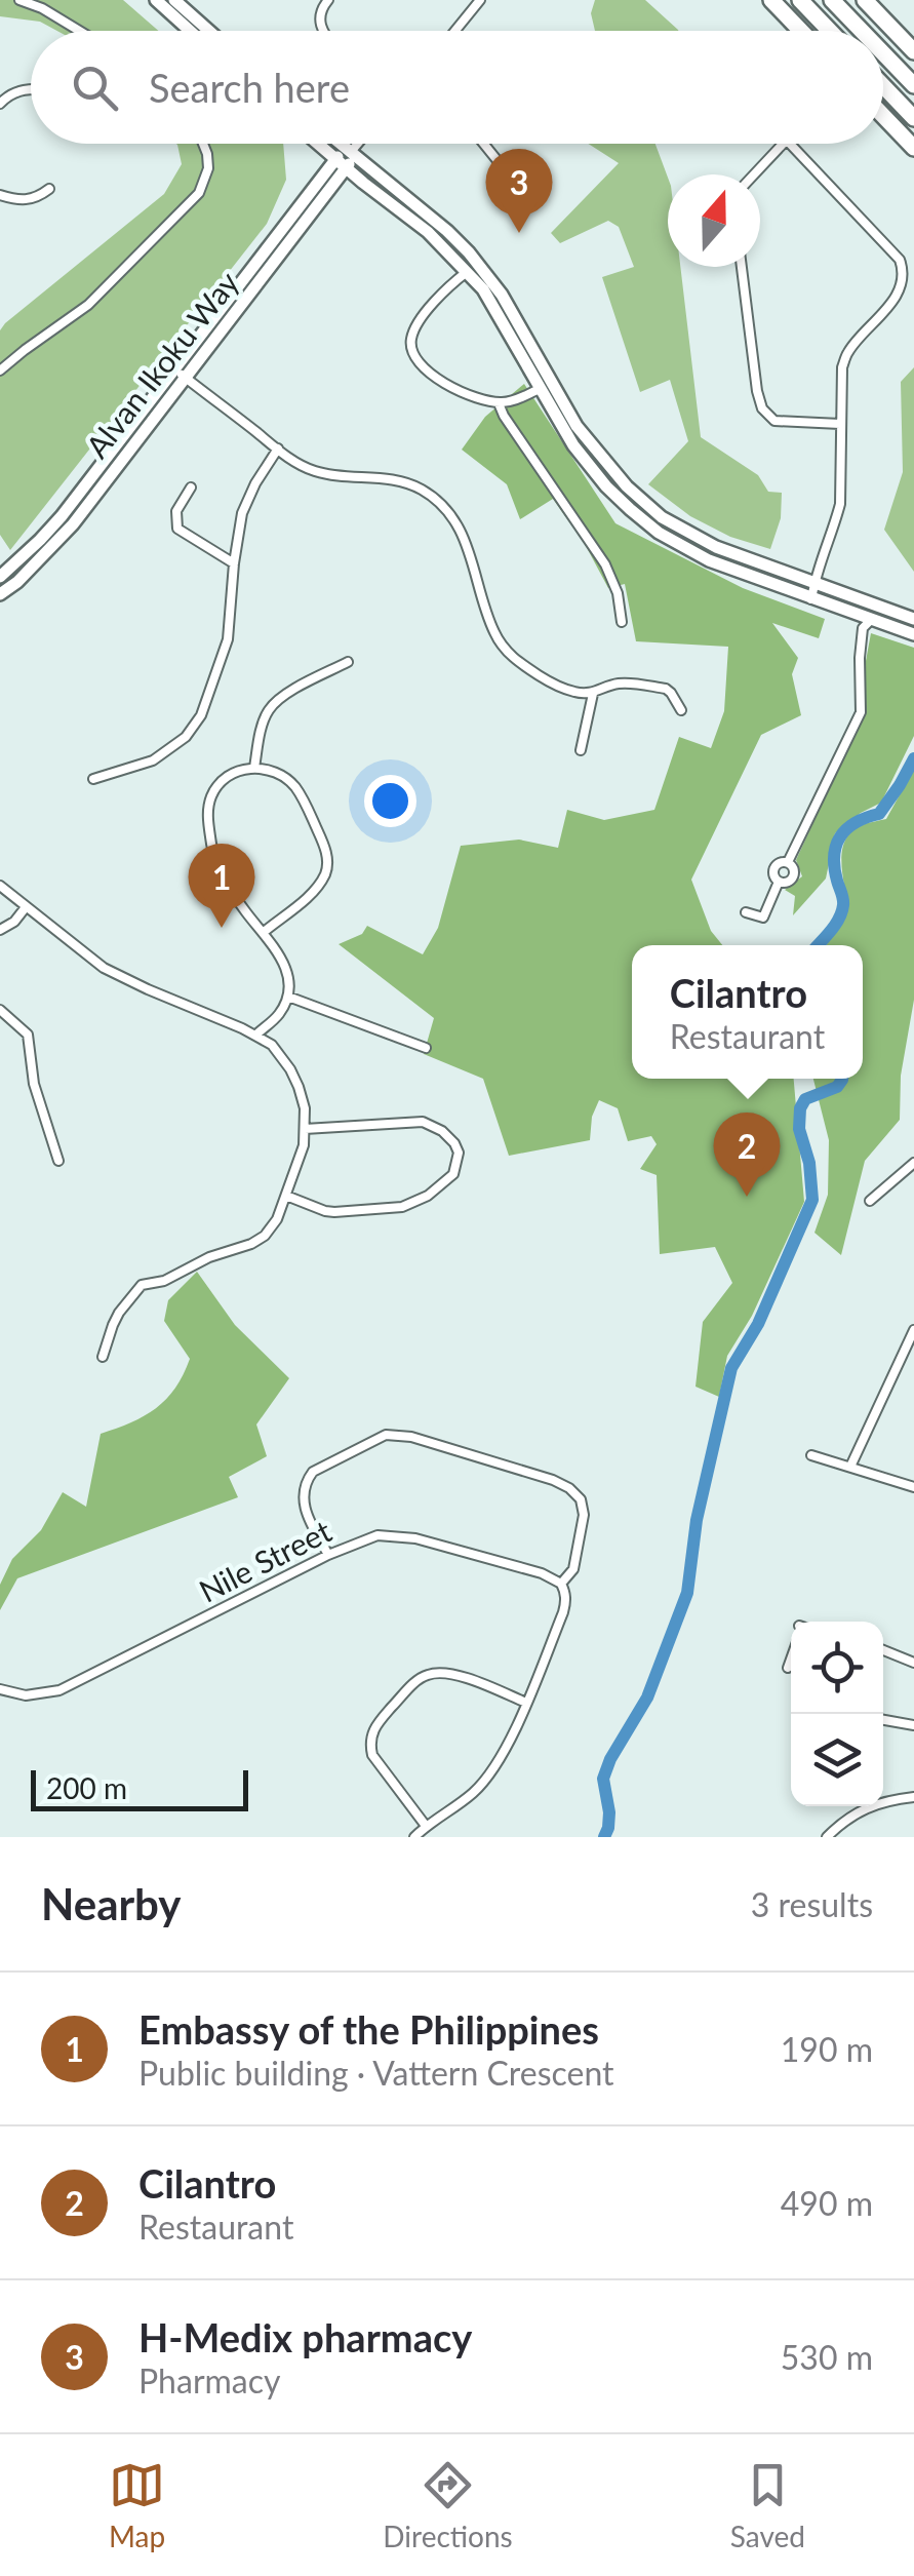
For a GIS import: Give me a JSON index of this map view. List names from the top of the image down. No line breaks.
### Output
{"streets":{"street":["Alvan Ikoku Way","Nile Street"]},"scale_bar":"200 m","north":"top","page":{"search":"Search here","pins":["3","1","2"],"popup":["Cilantro","Restaurant"],"scale":"200 m","heading":["Nearby","3 results"],"list":[{"mark":"1","name":"Embassy of the Philippines","note":"Public building · Vattern Crescent","value":"190 m"},{"mark":"2","name":"Cilantro","note":"Restaurant","value":"490 m"},{"mark":"3","name":"H-Medix pharmacy","note":"Pharmacy","value":"530 m"}],"nav":["Map","Directions","Saved"]}}
